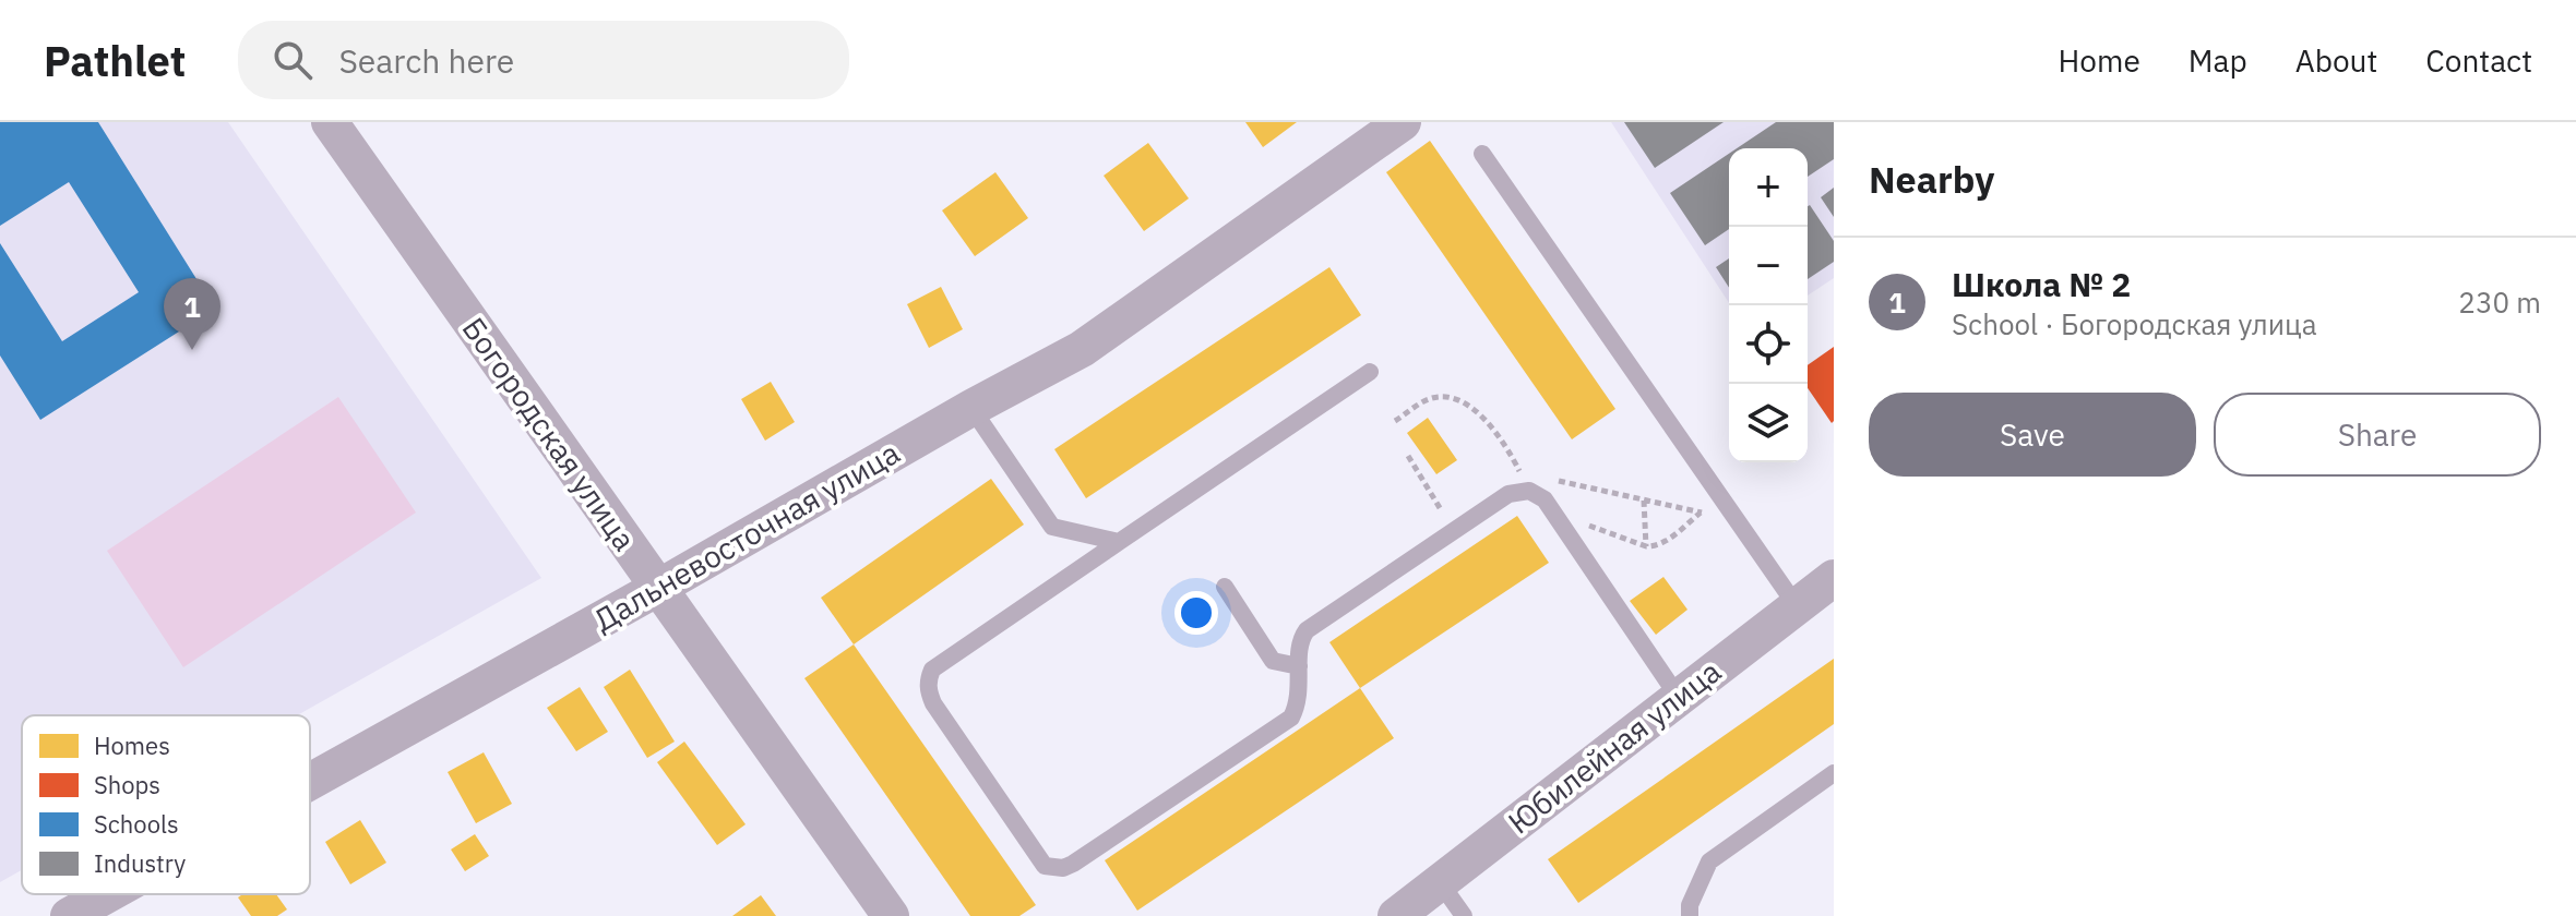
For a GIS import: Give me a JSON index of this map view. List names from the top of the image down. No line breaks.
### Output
{"streets":{"street":["Богородская улица","Дальневосточная улица","Юбилейная улица"]},"crossings":[["Богородская улица","Дальневосточная улица"]],"legend":["Homes","Shops","Schools","Industry"],"page":{"header":"Pathlet","search":"Search here","nav":["Home","Map","About","Contact"],"heading":"Nearby","map_buttons":["+","−"],"list":[{"mark":"1","name":"Школа № 2","note":"School · Богородская улица","value":"230 m"}],"pins":"1","buttons":["Save","Share"]}}
